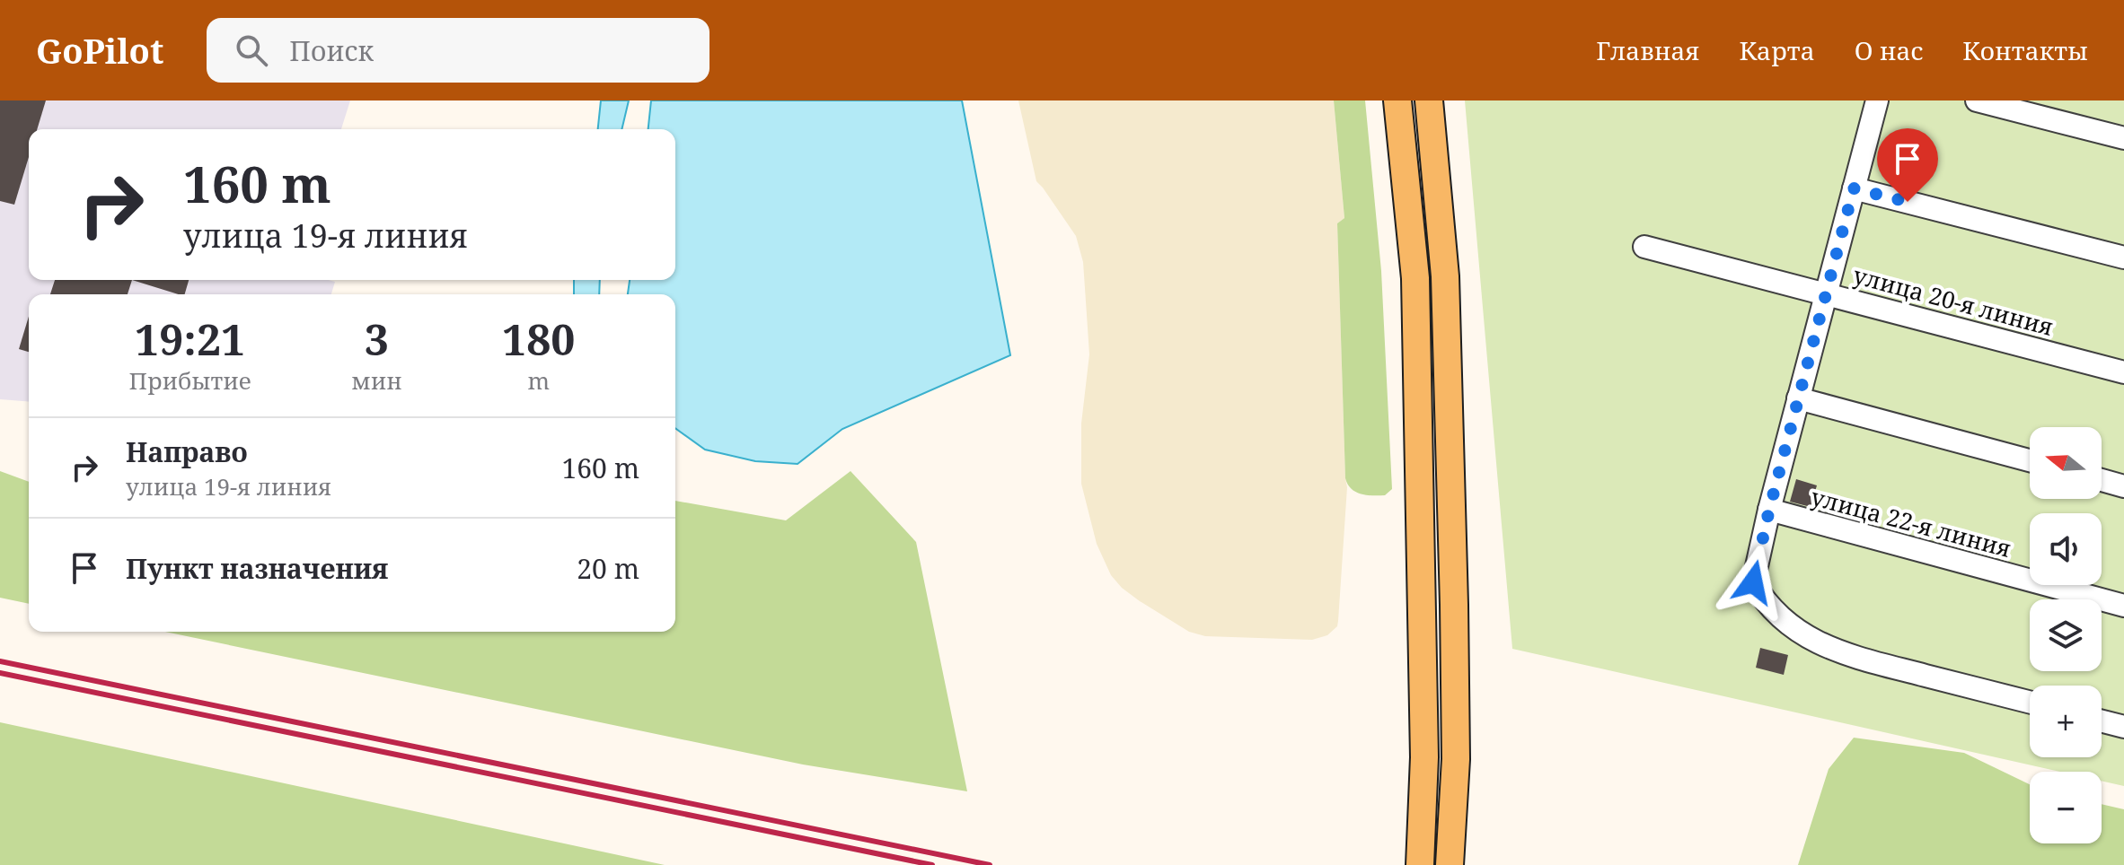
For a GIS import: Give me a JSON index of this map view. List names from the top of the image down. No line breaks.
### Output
{"streets":{"street":["улица 20-я линия","улица 22-я линия"]},"north":"left","page":{"header":"GoPilot","search":"Поиск","nav":["Главная","Карта","О нас","Контакты"],"turn":["160 m","улица 19-я линия"],"eta":["19:21","Прибытие","3","мин","180","m"],"list":[{"name":"Направо","note":"улица 19-я линия","value":"160 m"},{"name":"Пункт назначения","value":"20 m"}],"map_buttons":["+","−"]}}
